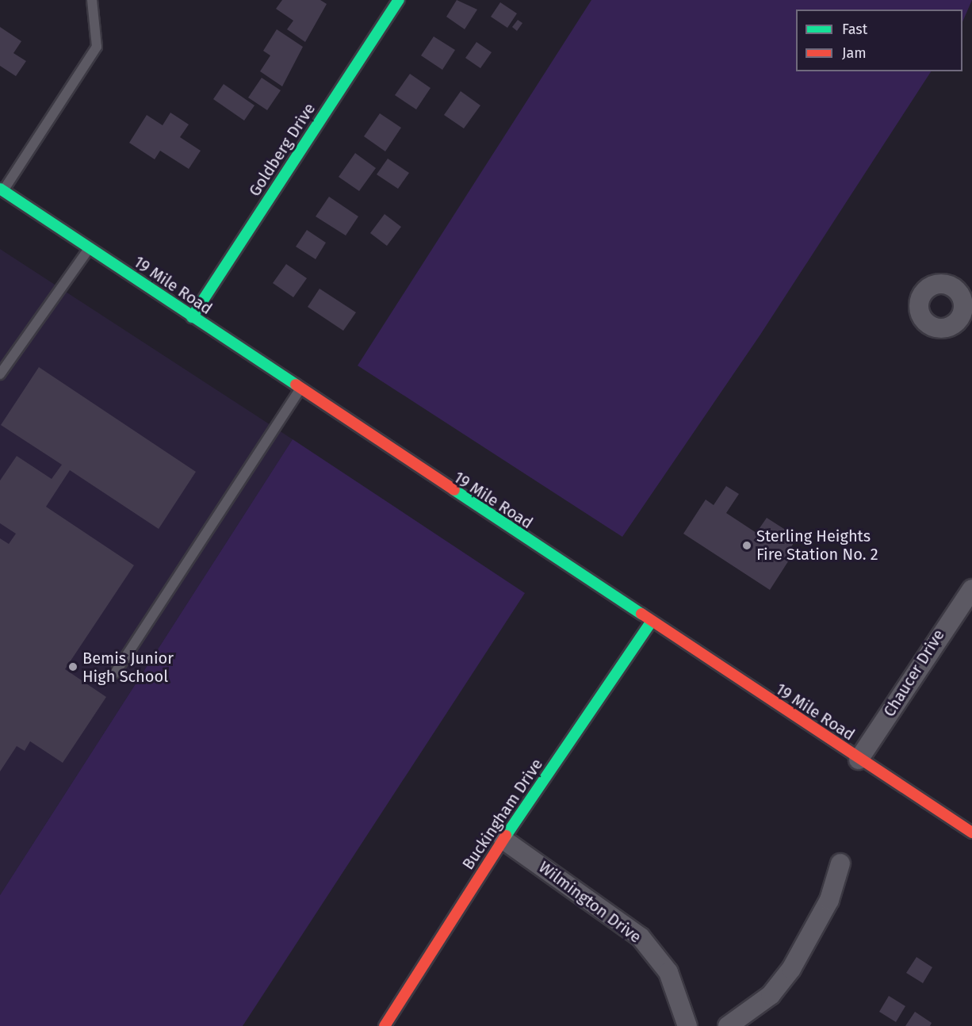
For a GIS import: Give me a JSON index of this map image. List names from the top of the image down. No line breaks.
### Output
{"streets":{"street":["Goldberg Drive","19 Mile Road","Chaucer Drive","Buckingham Drive","Wilmington Drive"]},"crossings":[["Goldberg Drive","19 Mile Road"],["19 Mile Road","Chaucer Drive"],["19 Mile Road","Buckingham Drive"],["Buckingham Drive","Wilmington Drive"]],"places":["Sterling Heights Fire Station No. 2","Bemis Junior High School"],"legend":["Fast","Jam"]}
